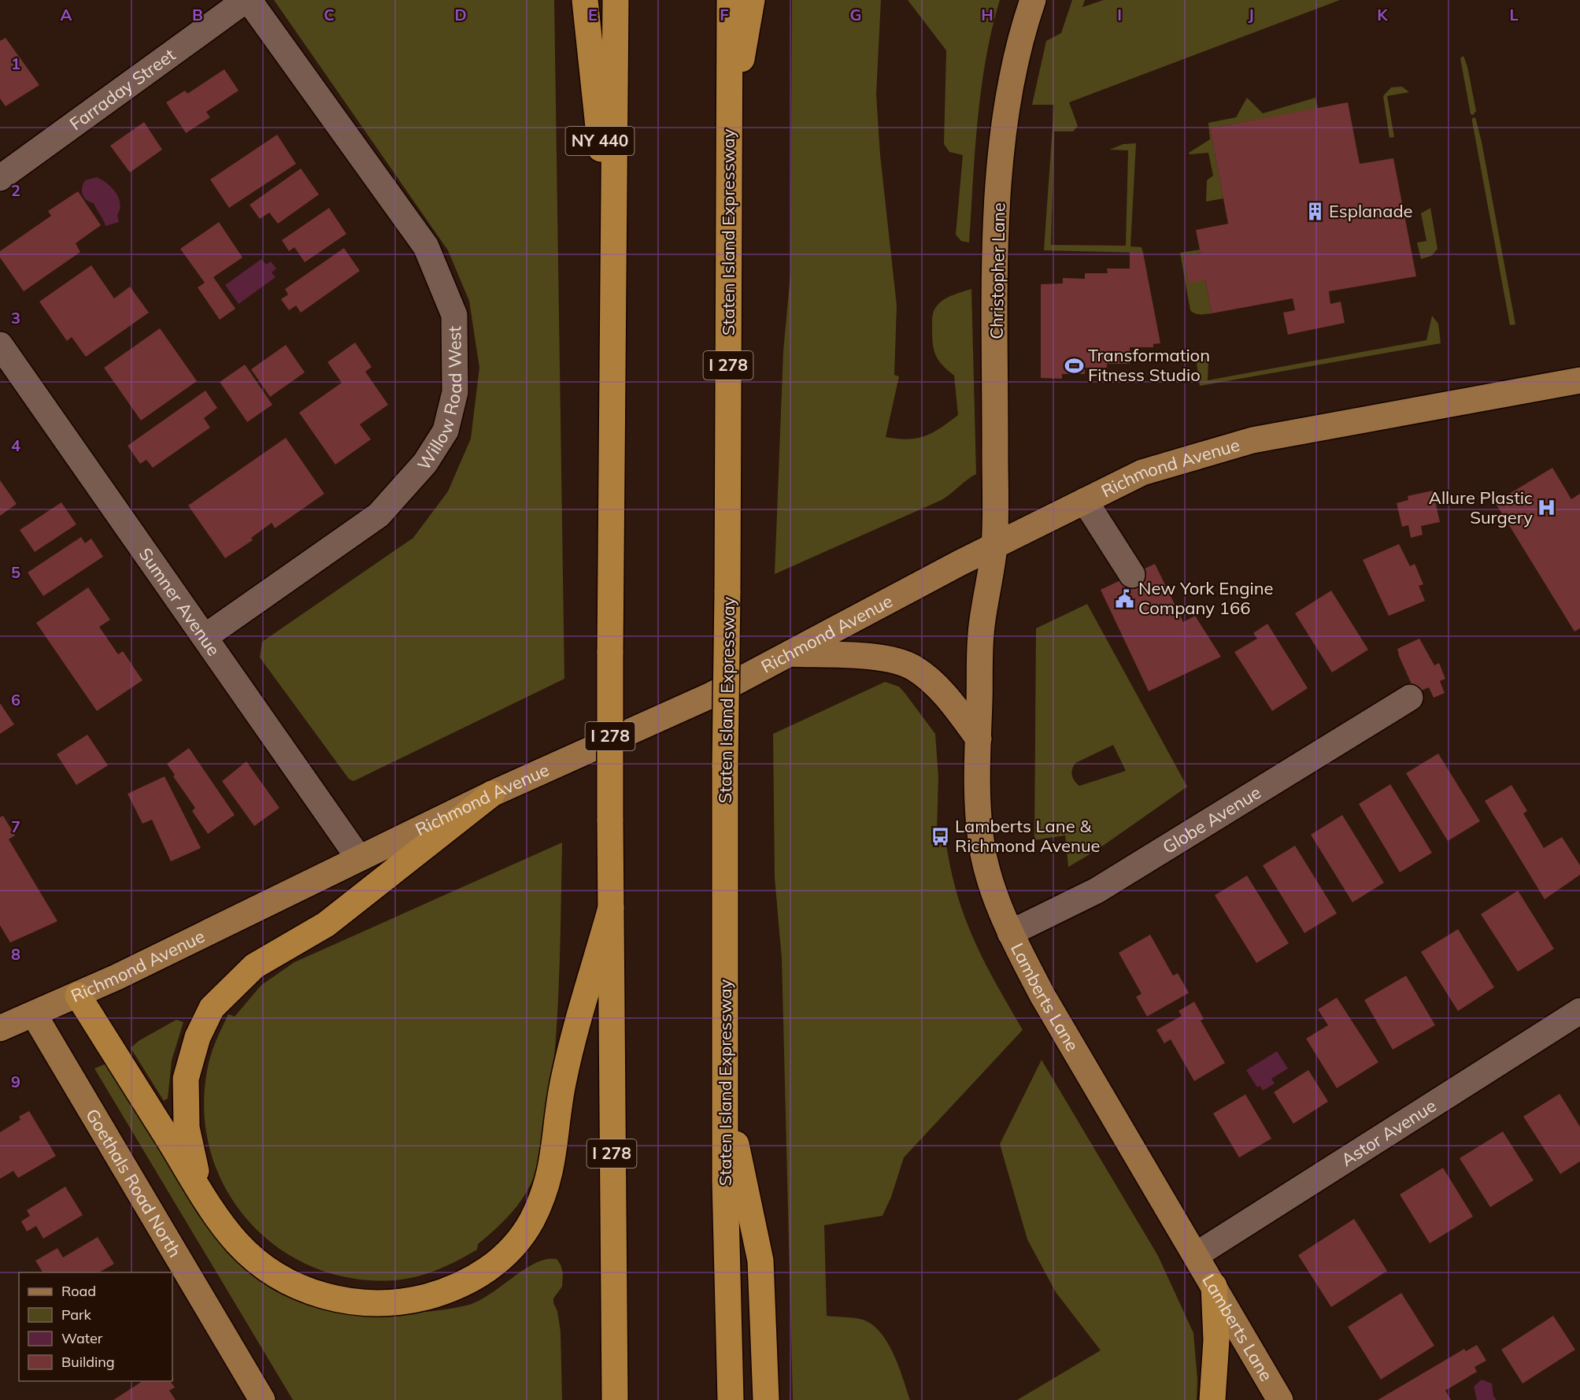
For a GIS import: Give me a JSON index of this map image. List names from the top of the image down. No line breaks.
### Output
{"streets":{"highway":["NY 440","Staten Island Expressway","I 278"],"main road":["Christopher Lane","Richmond Avenue","Lamberts Lane","Goethals Road North"],"street":["Farraday Street","Willow Road West","Sumner Avenue","Globe Avenue","Astor Avenue"]},"crossings":[["Farraday Street","Willow Road West"],["NY 440","I 278"],["Christopher Lane","Richmond Avenue"],["Christopher Lane","Lamberts Lane"],["Willow Road West","Sumner Avenue"],["Richmond Avenue","Sumner Avenue"],["Richmond Avenue","Lamberts Lane"],["Richmond Avenue","Goethals Road North"],["Globe Avenue","Lamberts Lane"],["Lamberts Lane","Astor Avenue"]],"places":{"building":["Esplanade"],"sports":["Transformation Fitness Studio"],"hospital":["Allure Plastic Surgery"],"public building":["New York Engine Company 166"],"bus stop":["Lamberts Lane & Richmond Avenue"]},"legend":["Road","Park","Water","Building"],"grid":{"columns":["A","B","C","D","E","F","G","H","I","J","K","L"],"rows":["1","2","3","4","5","6","7","8","9"]}}
